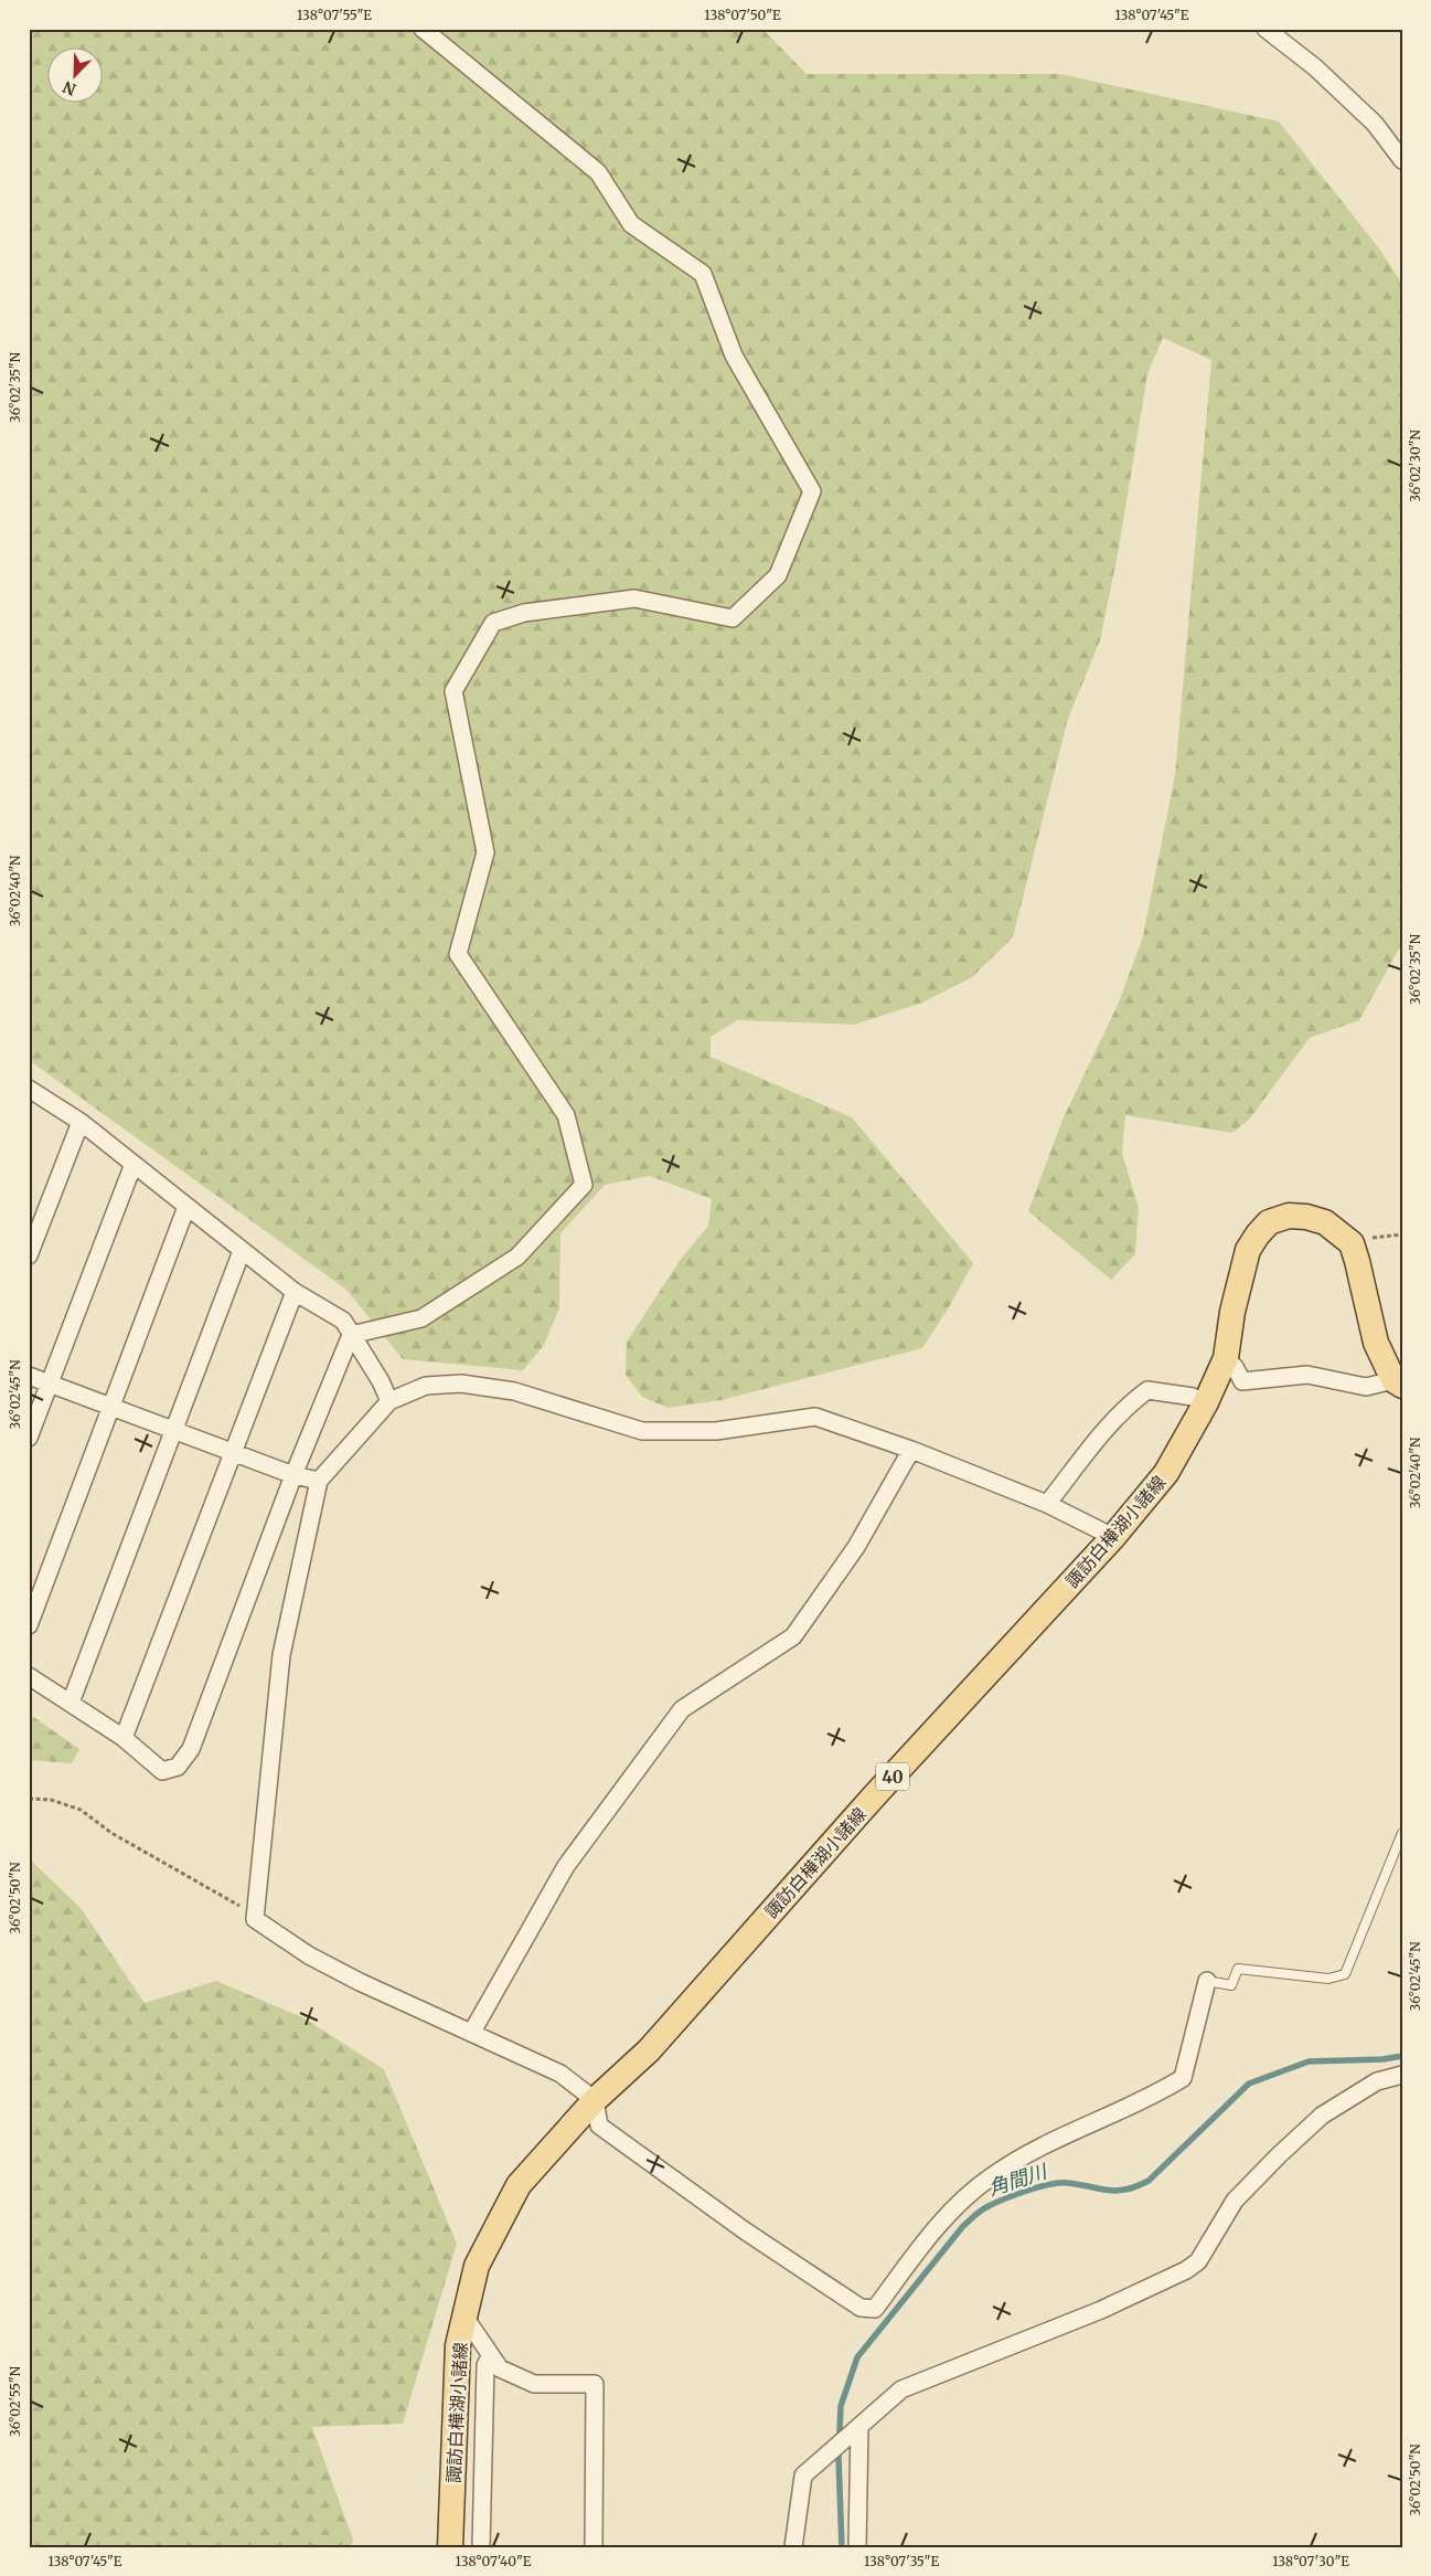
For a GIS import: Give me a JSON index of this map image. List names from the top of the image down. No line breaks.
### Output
{"streets":{"main road":["諏訪白樺湖小諸線","40"]},"water":["角間川"],"north":"bottom left","coordinates":["138°07'55\"E","138°07'50\"E","138°07'45\"E","36°02'35\"N","36°02'30\"N","36°02'40\"N","36°02'45\"N","36°02'50\"N","36°02'55\"N","138°07'40\"E","138°07'35\"E","138°07'30\"E"]}
